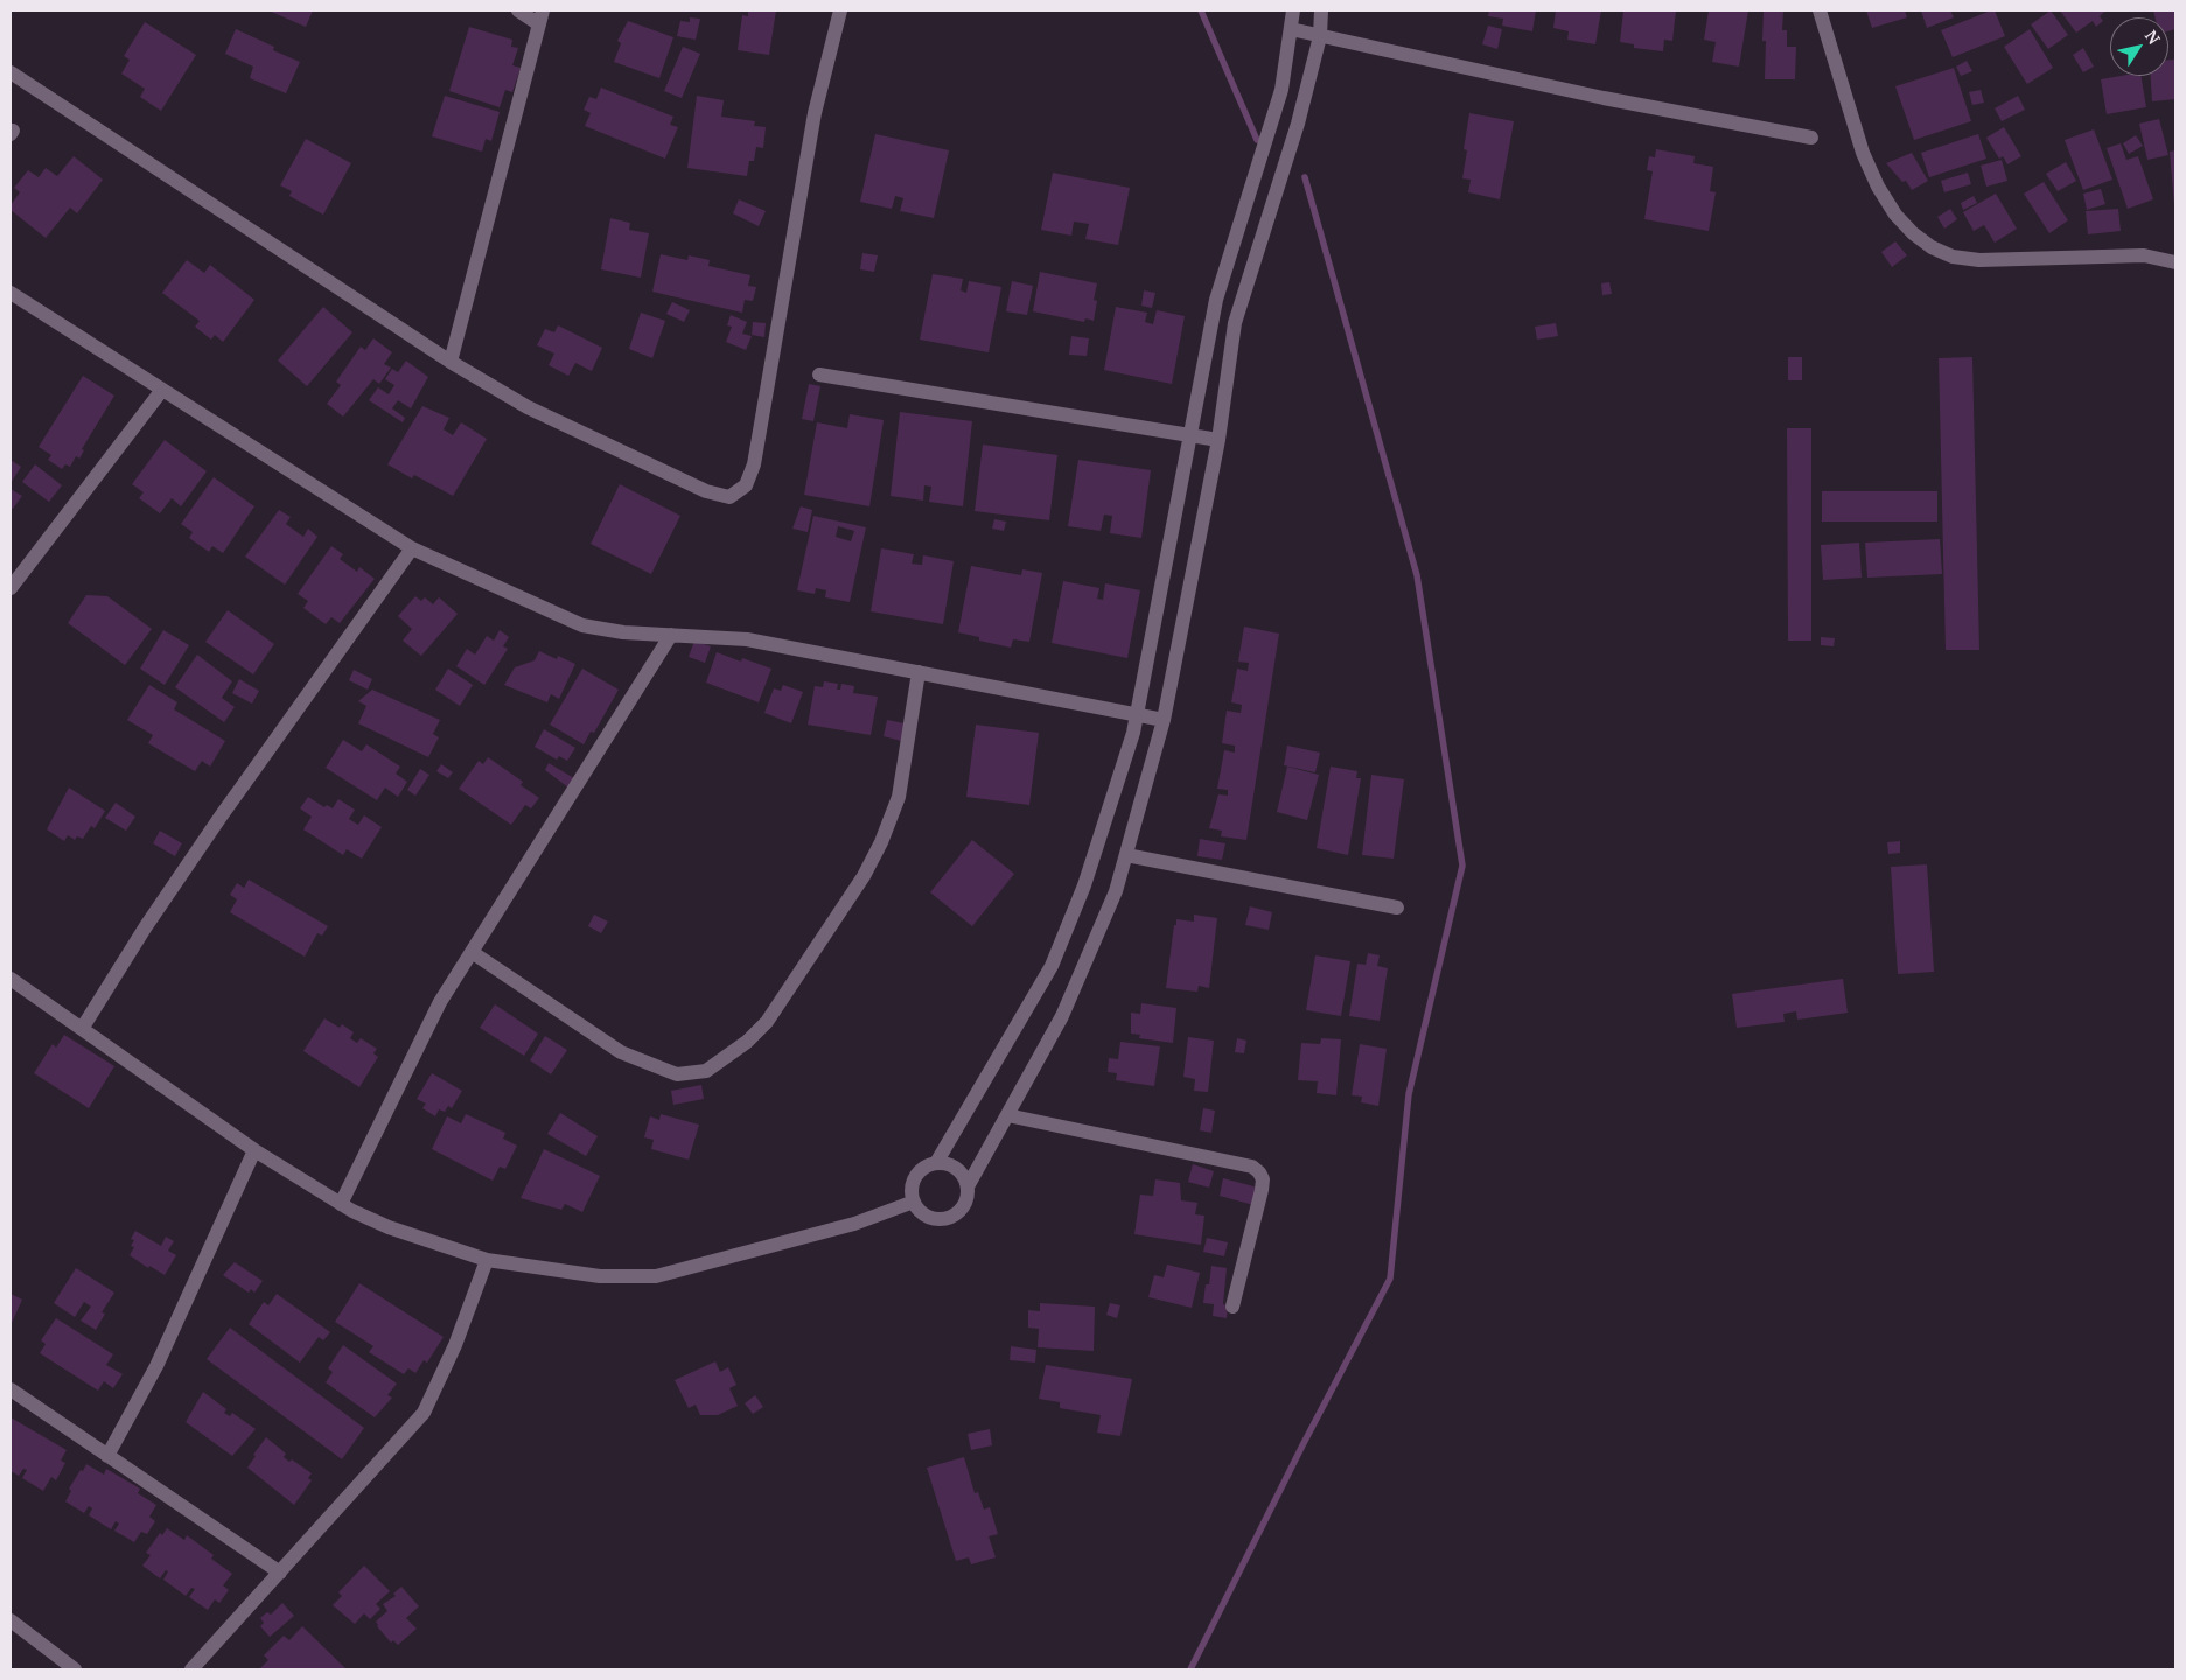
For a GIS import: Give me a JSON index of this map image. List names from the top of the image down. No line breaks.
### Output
{"north":"top right"}
